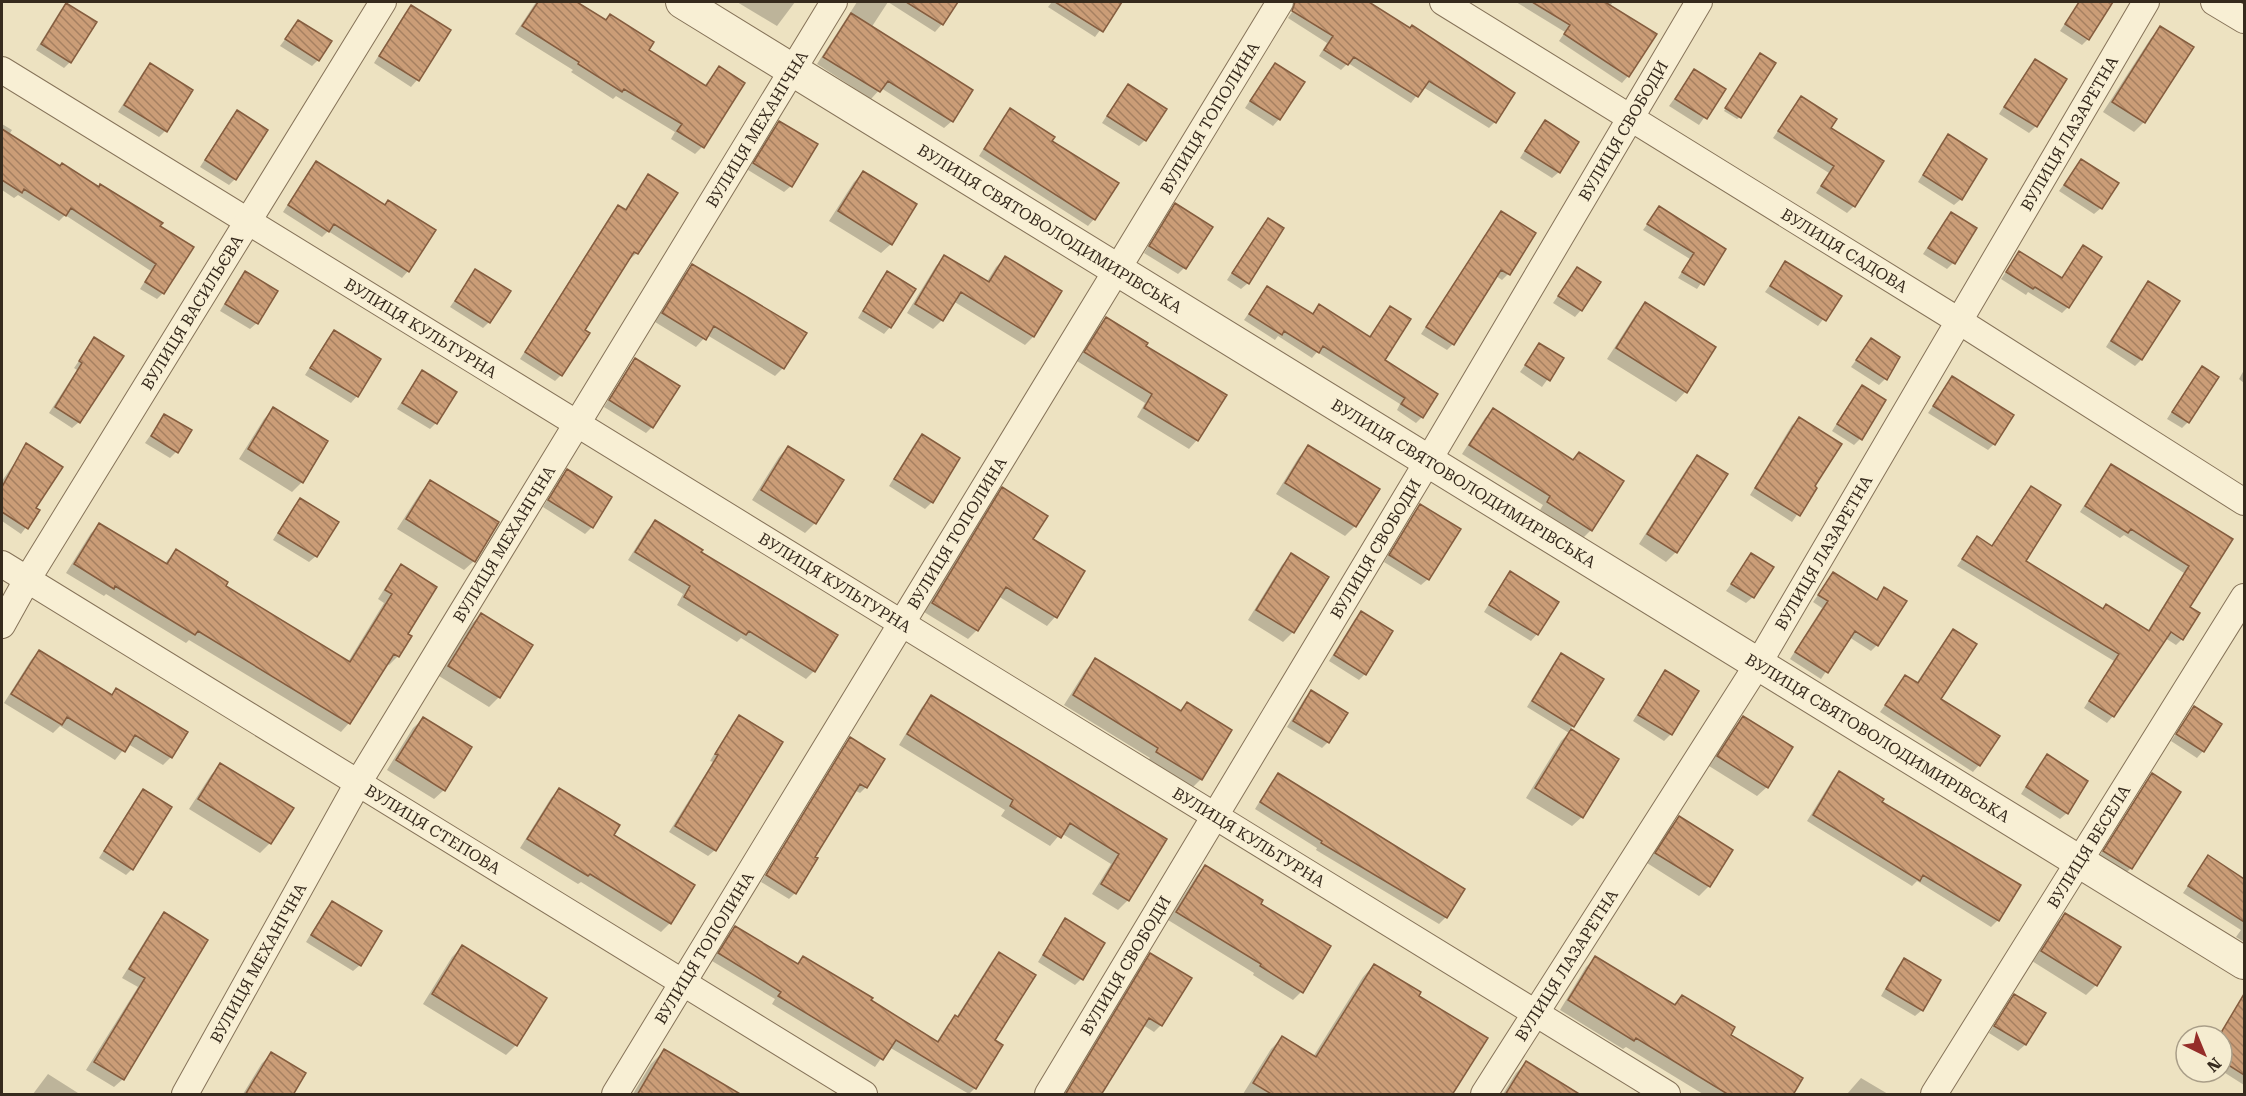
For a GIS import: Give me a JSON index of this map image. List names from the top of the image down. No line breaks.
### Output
{"streets":{"street":["ВУЛИЦЯ ТОПОЛИНА","ВУЛИЦЯ МЕХАНІЧНА","ВУЛИЦЯ СВОБОДИ","ВУЛИЦЯ ЛАЗАРЕТНА","ВУЛИЦЯ СВЯТОВОЛОДИМИРІВСЬКА","ВУЛИЦЯ САДОВА","ВУЛИЦЯ ВАСИЛЬЄВА","ВУЛИЦЯ КУЛЬТУРНА","ВУЛИЦЯ СТЕПОВА","ВУЛИЦЯ ВЕСЕЛА"]},"crossings":[["ВУЛИЦЯ ТОПОЛИНА","ВУЛИЦЯ СВЯТОВОЛОДИМИРІВСЬКА"],["ВУЛИЦЯ ТОПОЛИНА","ВУЛИЦЯ КУЛЬТУРНА"],["ВУЛИЦЯ ТОПОЛИНА","ВУЛИЦЯ СТЕПОВА"],["ВУЛИЦЯ МЕХАНІЧНА","ВУЛИЦЯ СВЯТОВОЛОДИМИРІВСЬКА"],["ВУЛИЦЯ МЕХАНІЧНА","ВУЛИЦЯ КУЛЬТУРНА"],["ВУЛИЦЯ МЕХАНІЧНА","ВУЛИЦЯ СТЕПОВА"],["ВУЛИЦЯ СВОБОДИ","ВУЛИЦЯ СВЯТОВОЛОДИМИРІВСЬКА"],["ВУЛИЦЯ СВОБОДИ","ВУЛИЦЯ САДОВА"],["ВУЛИЦЯ СВОБОДИ","ВУЛИЦЯ КУЛЬТУРНА"],["ВУЛИЦЯ ЛАЗАРЕТНА","ВУЛИЦЯ СВЯТОВОЛОДИМИРІВСЬКА"],["ВУЛИЦЯ ЛАЗАРЕТНА","ВУЛИЦЯ САДОВА"],["ВУЛИЦЯ ЛАЗАРЕТНА","ВУЛИЦЯ КУЛЬТУРНА"],["ВУЛИЦЯ СВЯТОВОЛОДИМИРІВСЬКА","ВУЛИЦЯ ВЕСЕЛА"],["ВУЛИЦЯ ВАСИЛЬЄВА","ВУЛИЦЯ КУЛЬТУРНА"],["ВУЛИЦЯ ВАСИЛЬЄВА","ВУЛИЦЯ СТЕПОВА"]],"north":"bottom right"}
